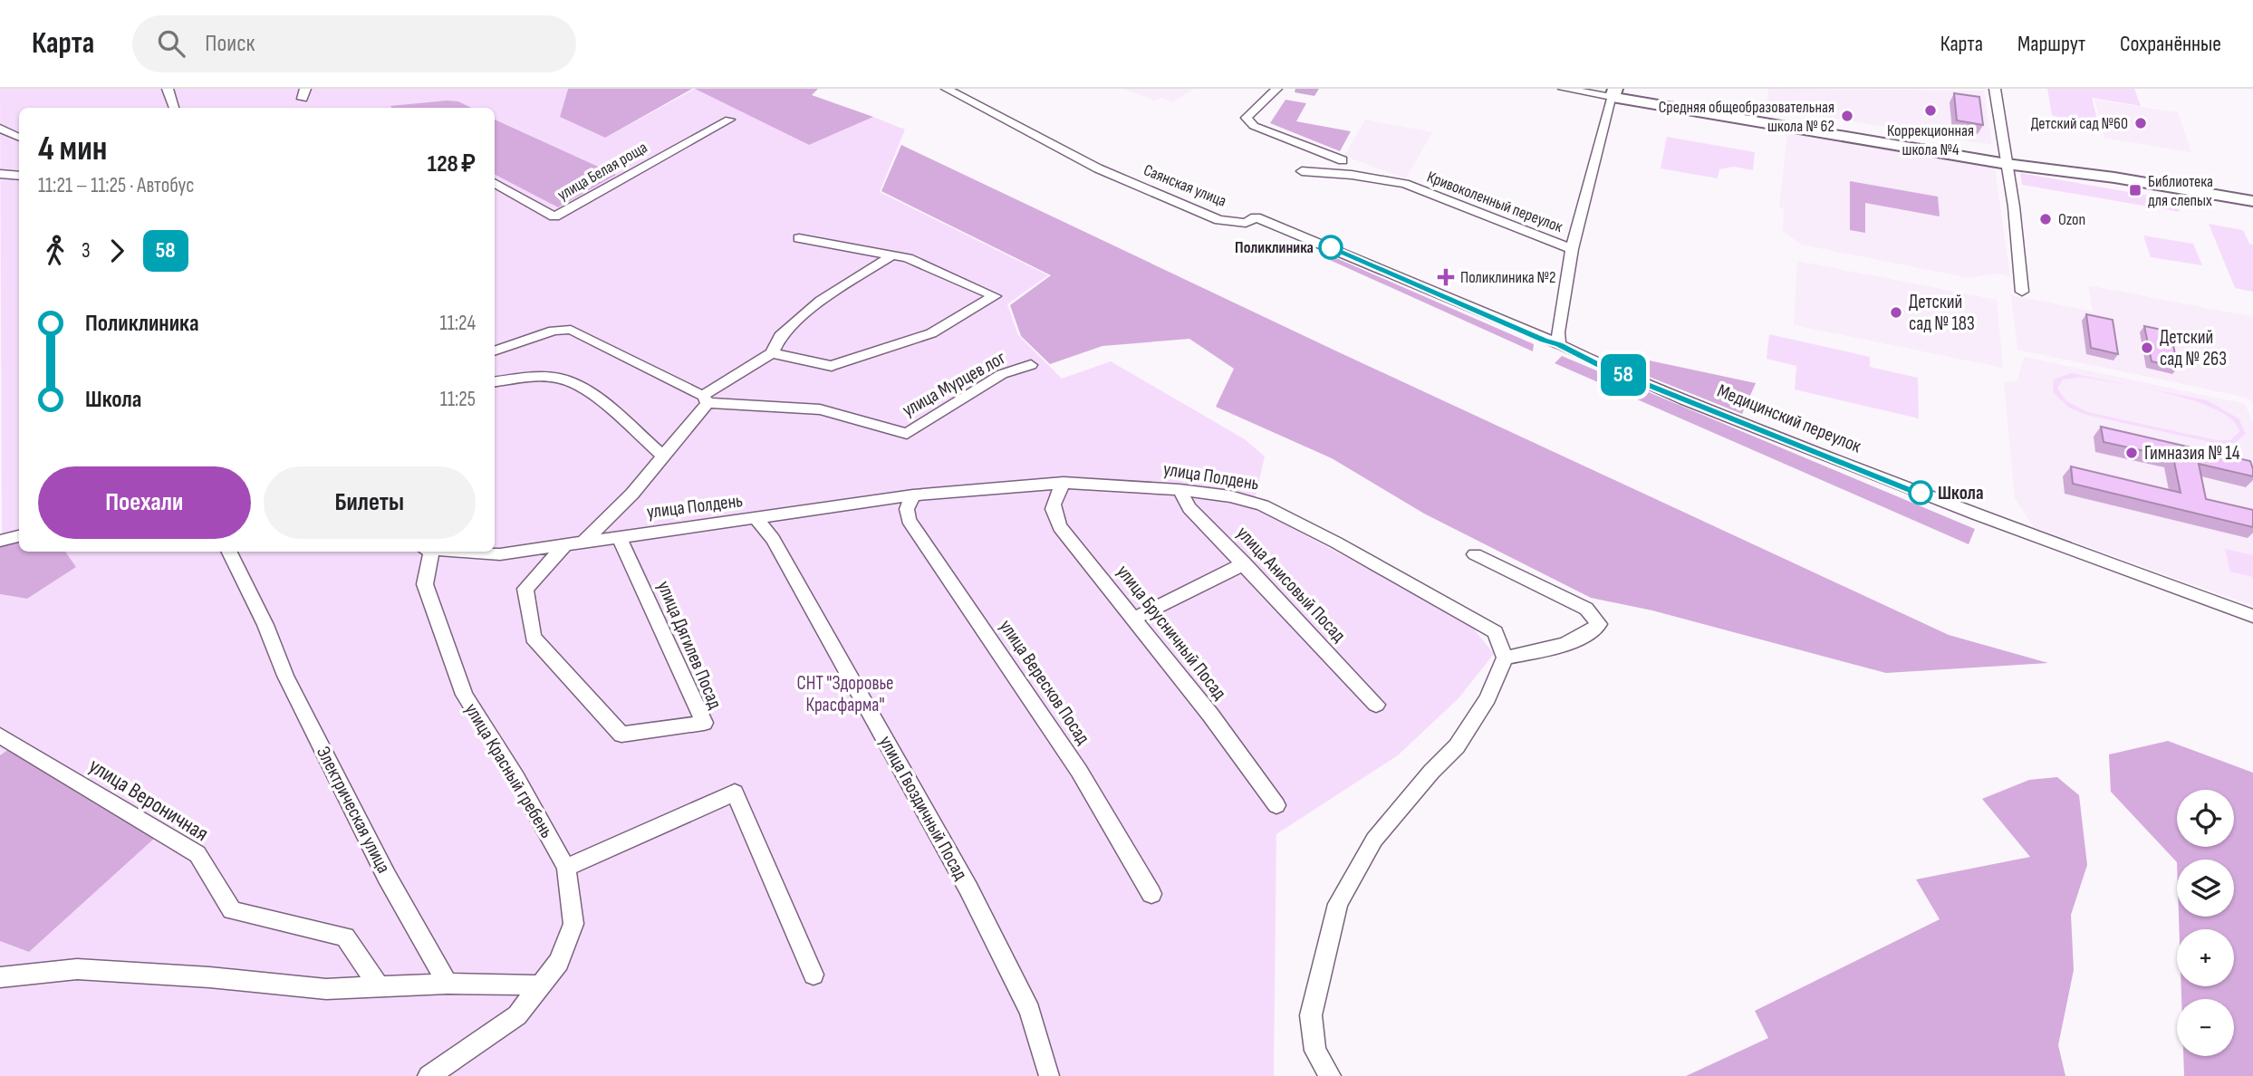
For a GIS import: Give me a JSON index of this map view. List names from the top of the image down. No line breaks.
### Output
{"streets":{"street":["улица Белая роща","Саянская улица","Кривоколенный переулок","улица Мурцев лог","Медицинский переулок","улица Полдень","улица Анисовый Посад","улица Брусничный Посад","улица Дягилев Посад","улица Вересков Посад","улица Красный гребень","улица Вероничная","улица Гвоздичный Посад","Электрическая улица"]},"crossings":[["Саянская улица","Медицинский переулок"],["улица Полдень","улица Анисовый Посад"],["улица Полдень","улица Брусничный Посад"],["улица Полдень","улица Дягилев Посад"],["улица Полдень","улица Вересков Посад"],["улица Полдень","улица Гвоздичный Посад"]],"parks":["СНТ \"Здоровье Красфарма\""],"places":{"other":["Коррекционная школа №4","Средняя общеобразовательная школа № 62","Детский сад №60","Ozon","Поликлиника","Детский сад № 183","Детский сад № 263","Гимназия № 14","Школа"],"transit":["Библиотека для слепых"],"health":["Поликлиника №2"]},"lines":["bus line 58"],"page":{"header":"Карта","search":"Поиск","nav":["Карта","Маршрут","Сохранённые"],"on_map":"58","heading":["4 мин","11:21 – 11:25 · Автобус","128 ₽"],"legs":["3","58"],"list":[{"name":"Поликлиника","value":"11:24"},{"name":"Школа","value":"11:25"}],"buttons":["Поехали","Билеты"],"map_buttons":["+","−"]}}
